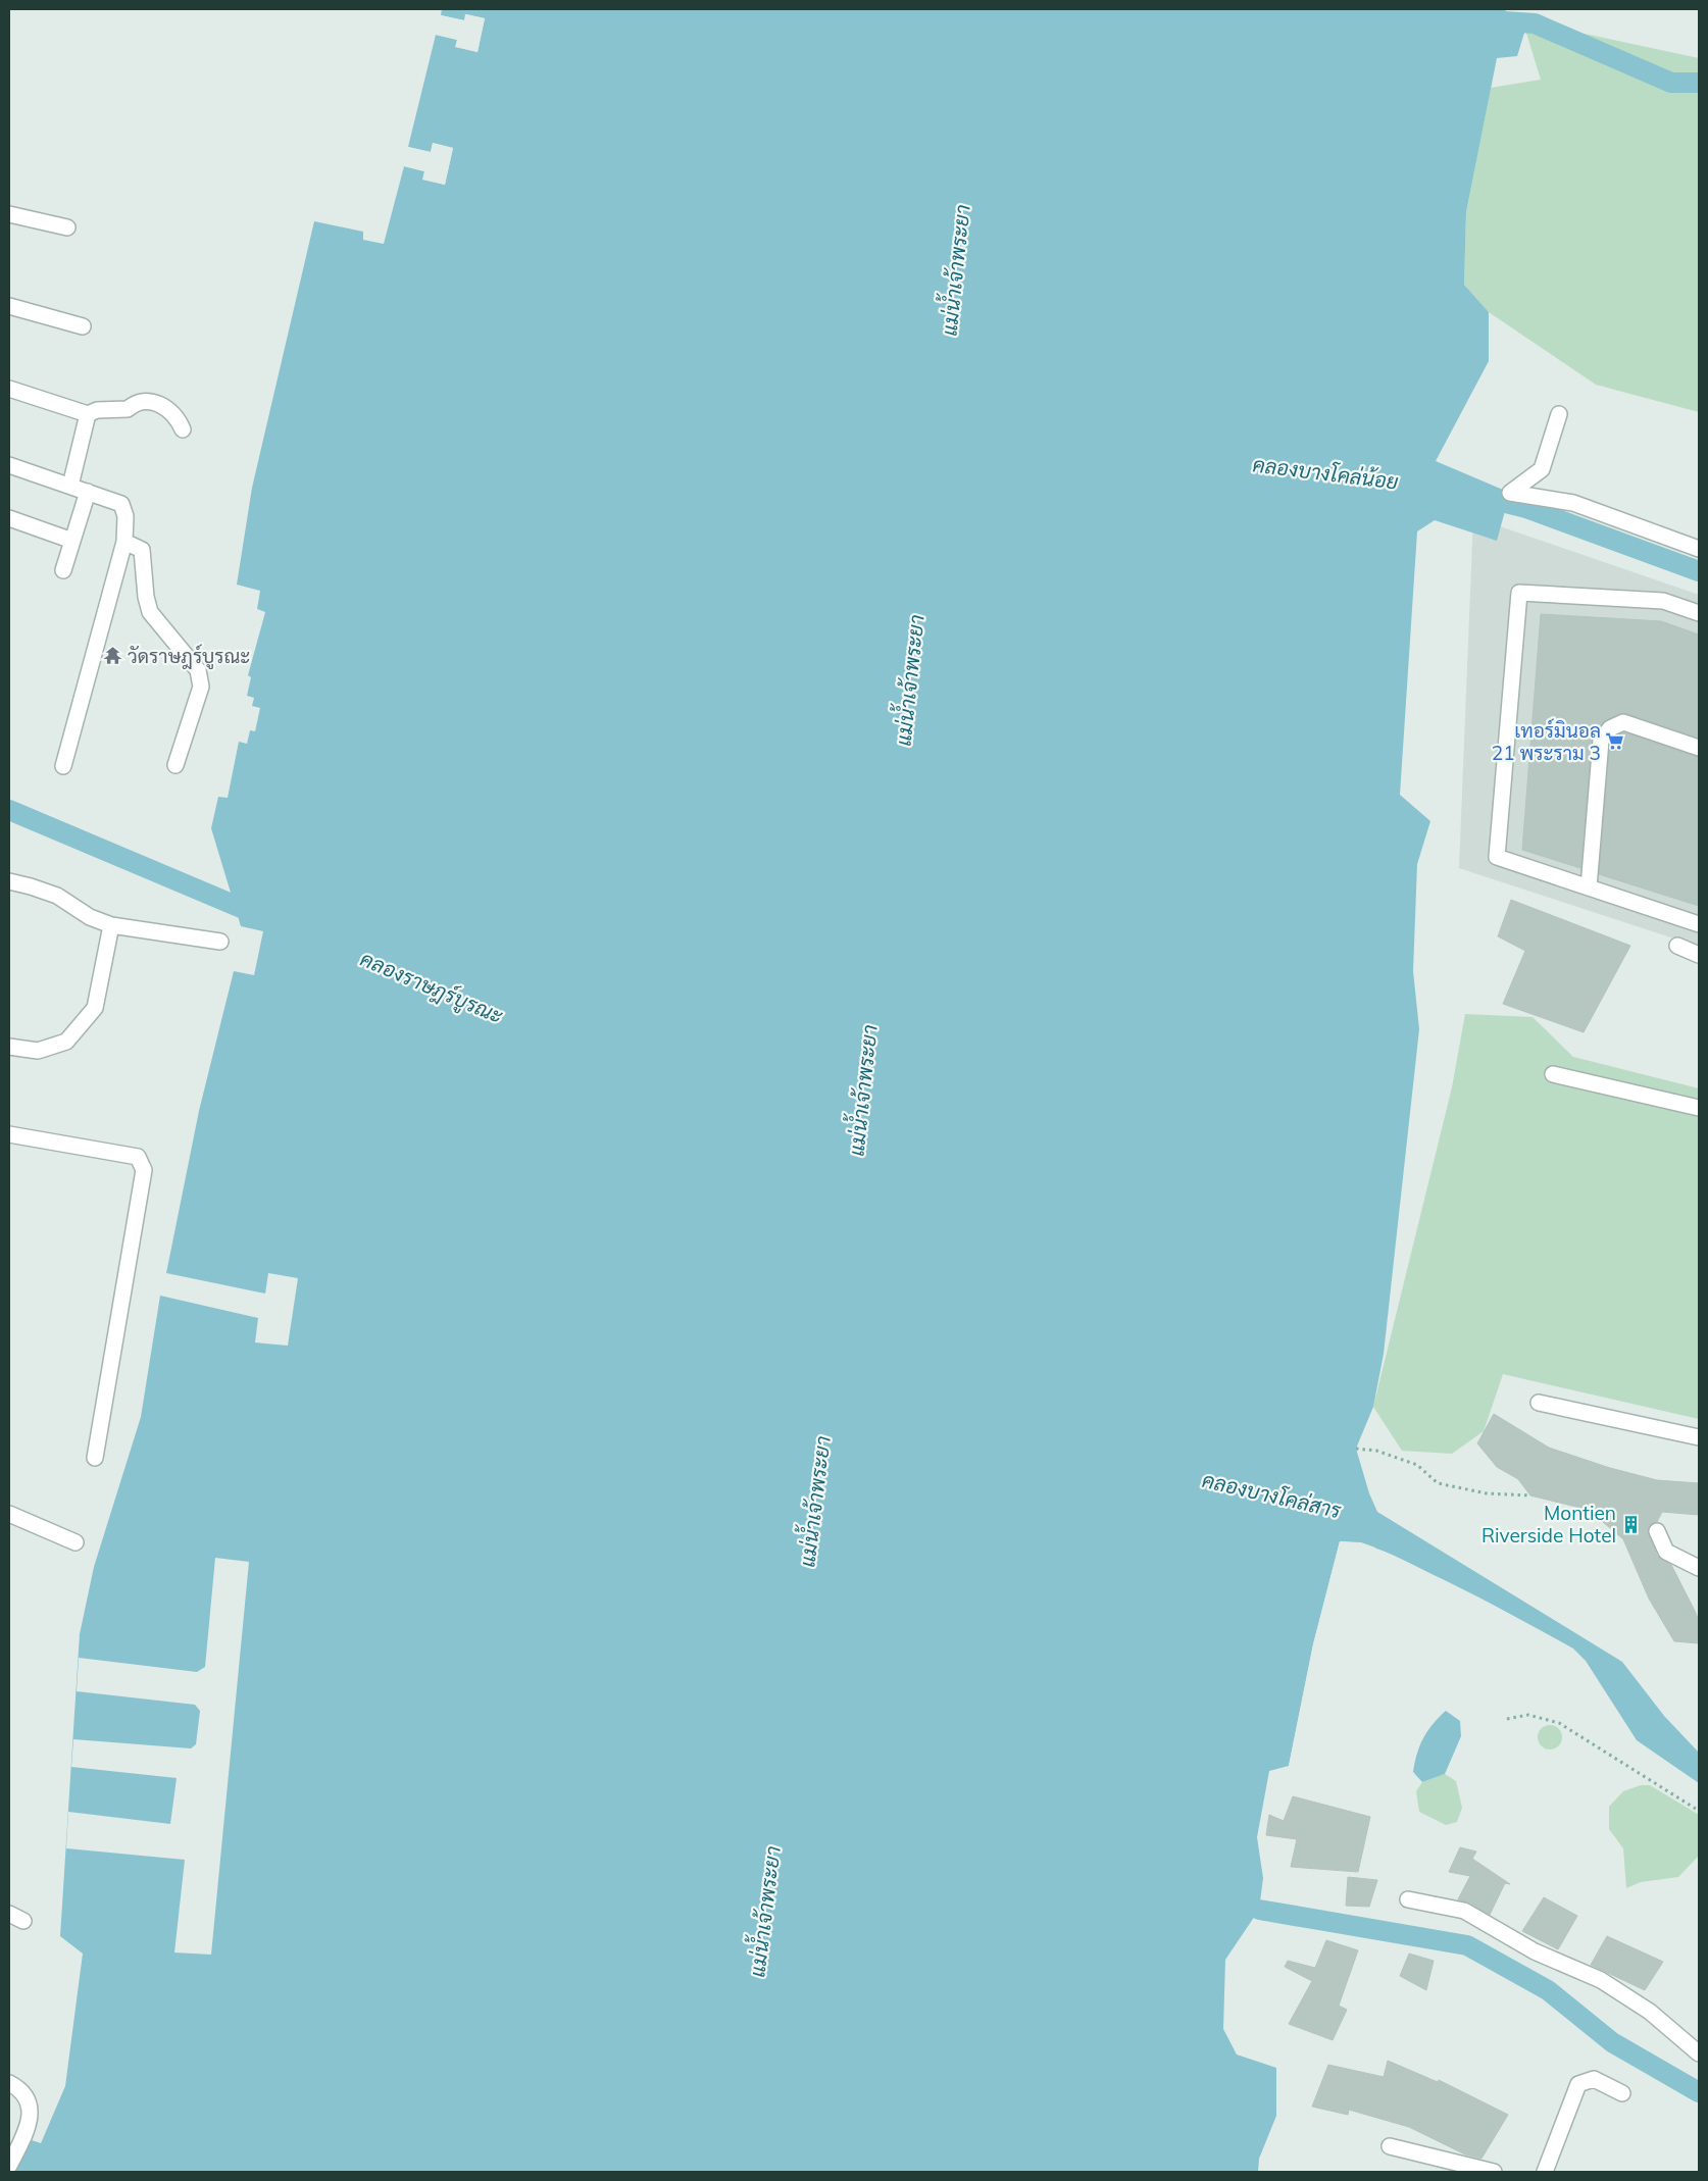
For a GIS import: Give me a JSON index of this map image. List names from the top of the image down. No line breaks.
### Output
{"water":["แม่น้ำเจ้าพระยา","คลองบางโคล่น้อย","คลองราษฎร์บูรณะ","คลองบางโคล่สาร"],"places":{"temple":["วัดราษฎร์บูรณะ"],"supermarket":["เทอร์มินอล 21 พระราม 3"],"building":["Montien Riverside Hotel"]}}
